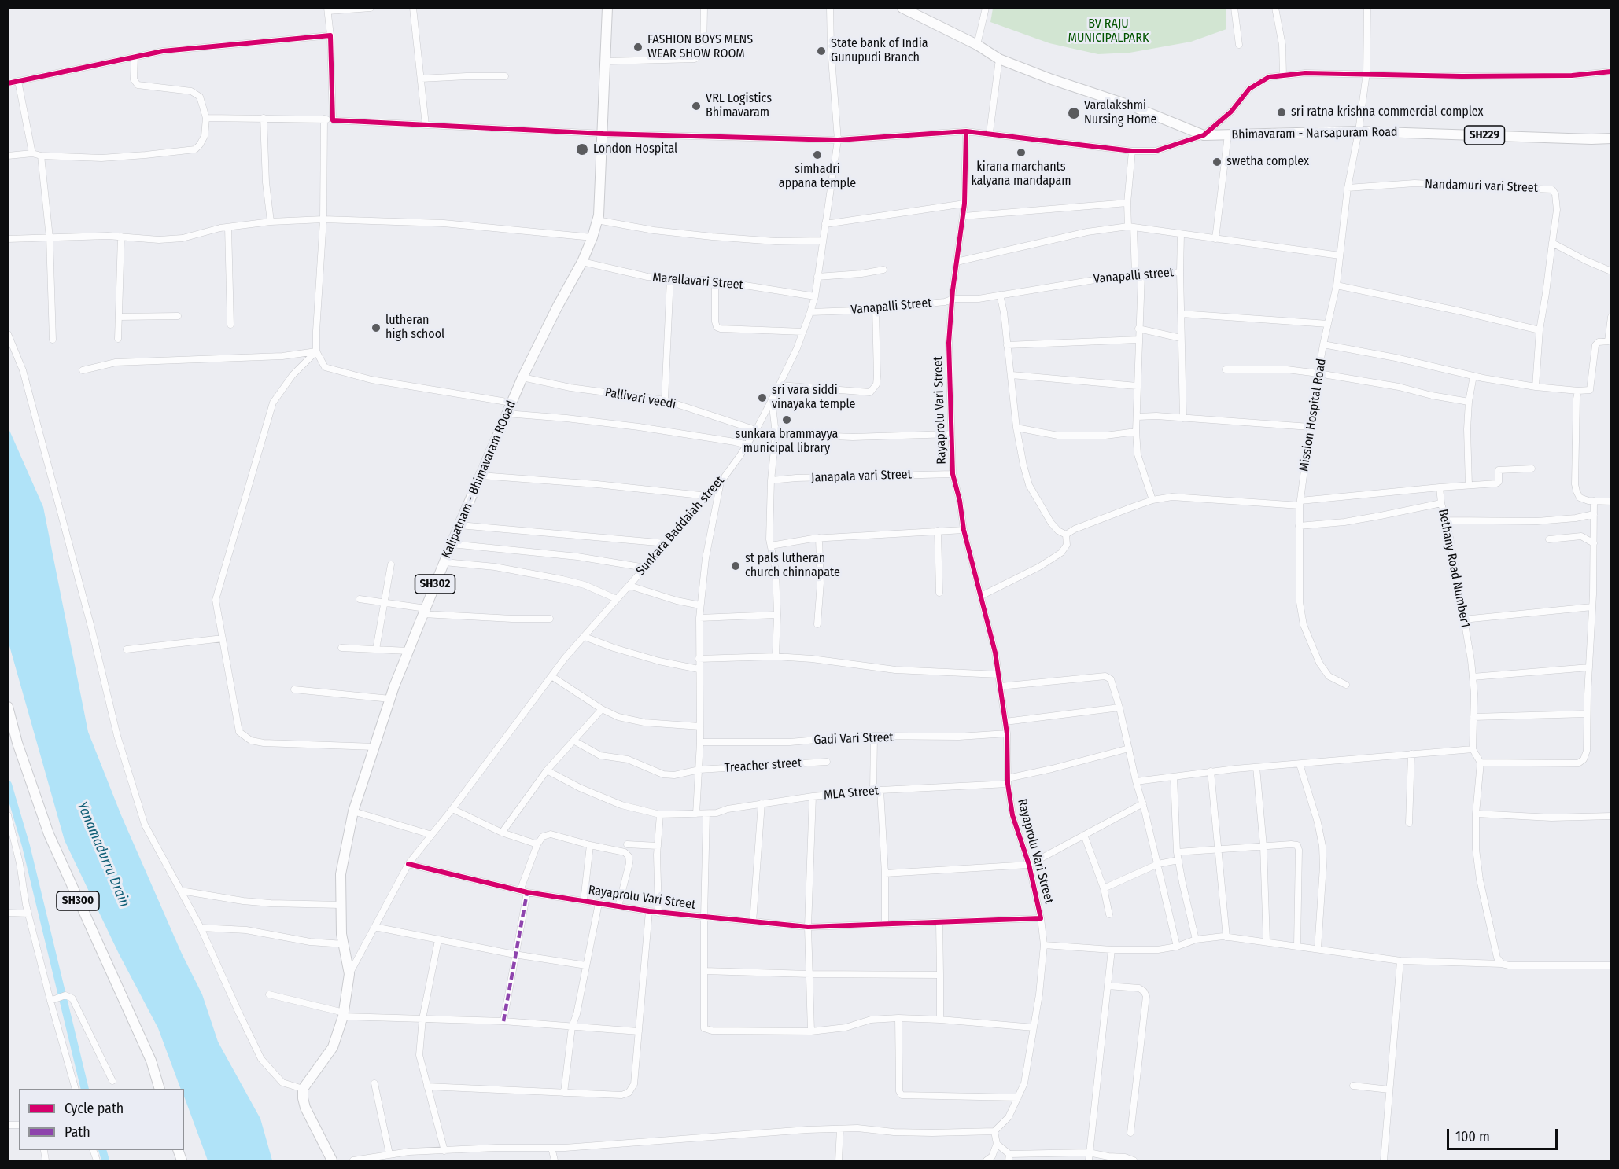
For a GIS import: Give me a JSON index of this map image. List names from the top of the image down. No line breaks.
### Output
{"streets":{"main road":["Bhimavaram - Narsapuram Road","SH229","Kalipatnam - Bhimavaram ROoad","SH302","SH300"],"street":["Nandamuri vari Street","Vanapalli street","Marellavari Street","Vanapalli Street","Pallivari veedi","Rayaprolu Vari Street","Mission Hospital Road","Janapala vari Street","Sunkara Baddaiah street","Bethany Road Number1","Gadi Vari Street","Treacher street","MLA Street"]},"crossings":[["Bhimavaram - Narsapuram Road","Mission Hospital Road"],["Nandamuri vari Street","Mission Hospital Road"],["Vanapalli street","Vanapalli Street"],["Marellavari Street","Kalipatnam - Bhimavaram ROoad"],["Marellavari Street","Sunkara Baddaiah street"],["Vanapalli Street","Rayaprolu Vari Street"],["Vanapalli Street","Sunkara Baddaiah street"],["Pallivari veedi","Kalipatnam - Bhimavaram ROoad"],["Pallivari veedi","Sunkara Baddaiah street"],["Rayaprolu Vari Street","Janapala vari Street"],["Rayaprolu Vari Street","Sunkara Baddaiah street"],["Rayaprolu Vari Street","Gadi Vari Street"],["Rayaprolu Vari Street","MLA Street"],["Mission Hospital Road","Bethany Road Number1"],["Kalipatnam - Bhimavaram ROoad","Sunkara Baddaiah street"]],"water":["Yanamadurru Drain"],"parks":["BV RAJU MUNICIPALPARK"],"places":["FASHION BOYS MENS WEAR SHOW ROOM","State bank of India Gunupudi Branch","VRL Logistics Bhimavaram","sri ratna krishna commercial complex","Varalakshmi Nursing Home","London Hospital","kirana marchants kalyana mandapam","simhadri appana temple","swetha complex","lutheran high school","sri vara siddi vinayaka temple","sunkara brammayya municipal library","st pals lutheran church chinnapate"],"legend":["Cycle path","Path"],"scale_bar":"100 m"}
